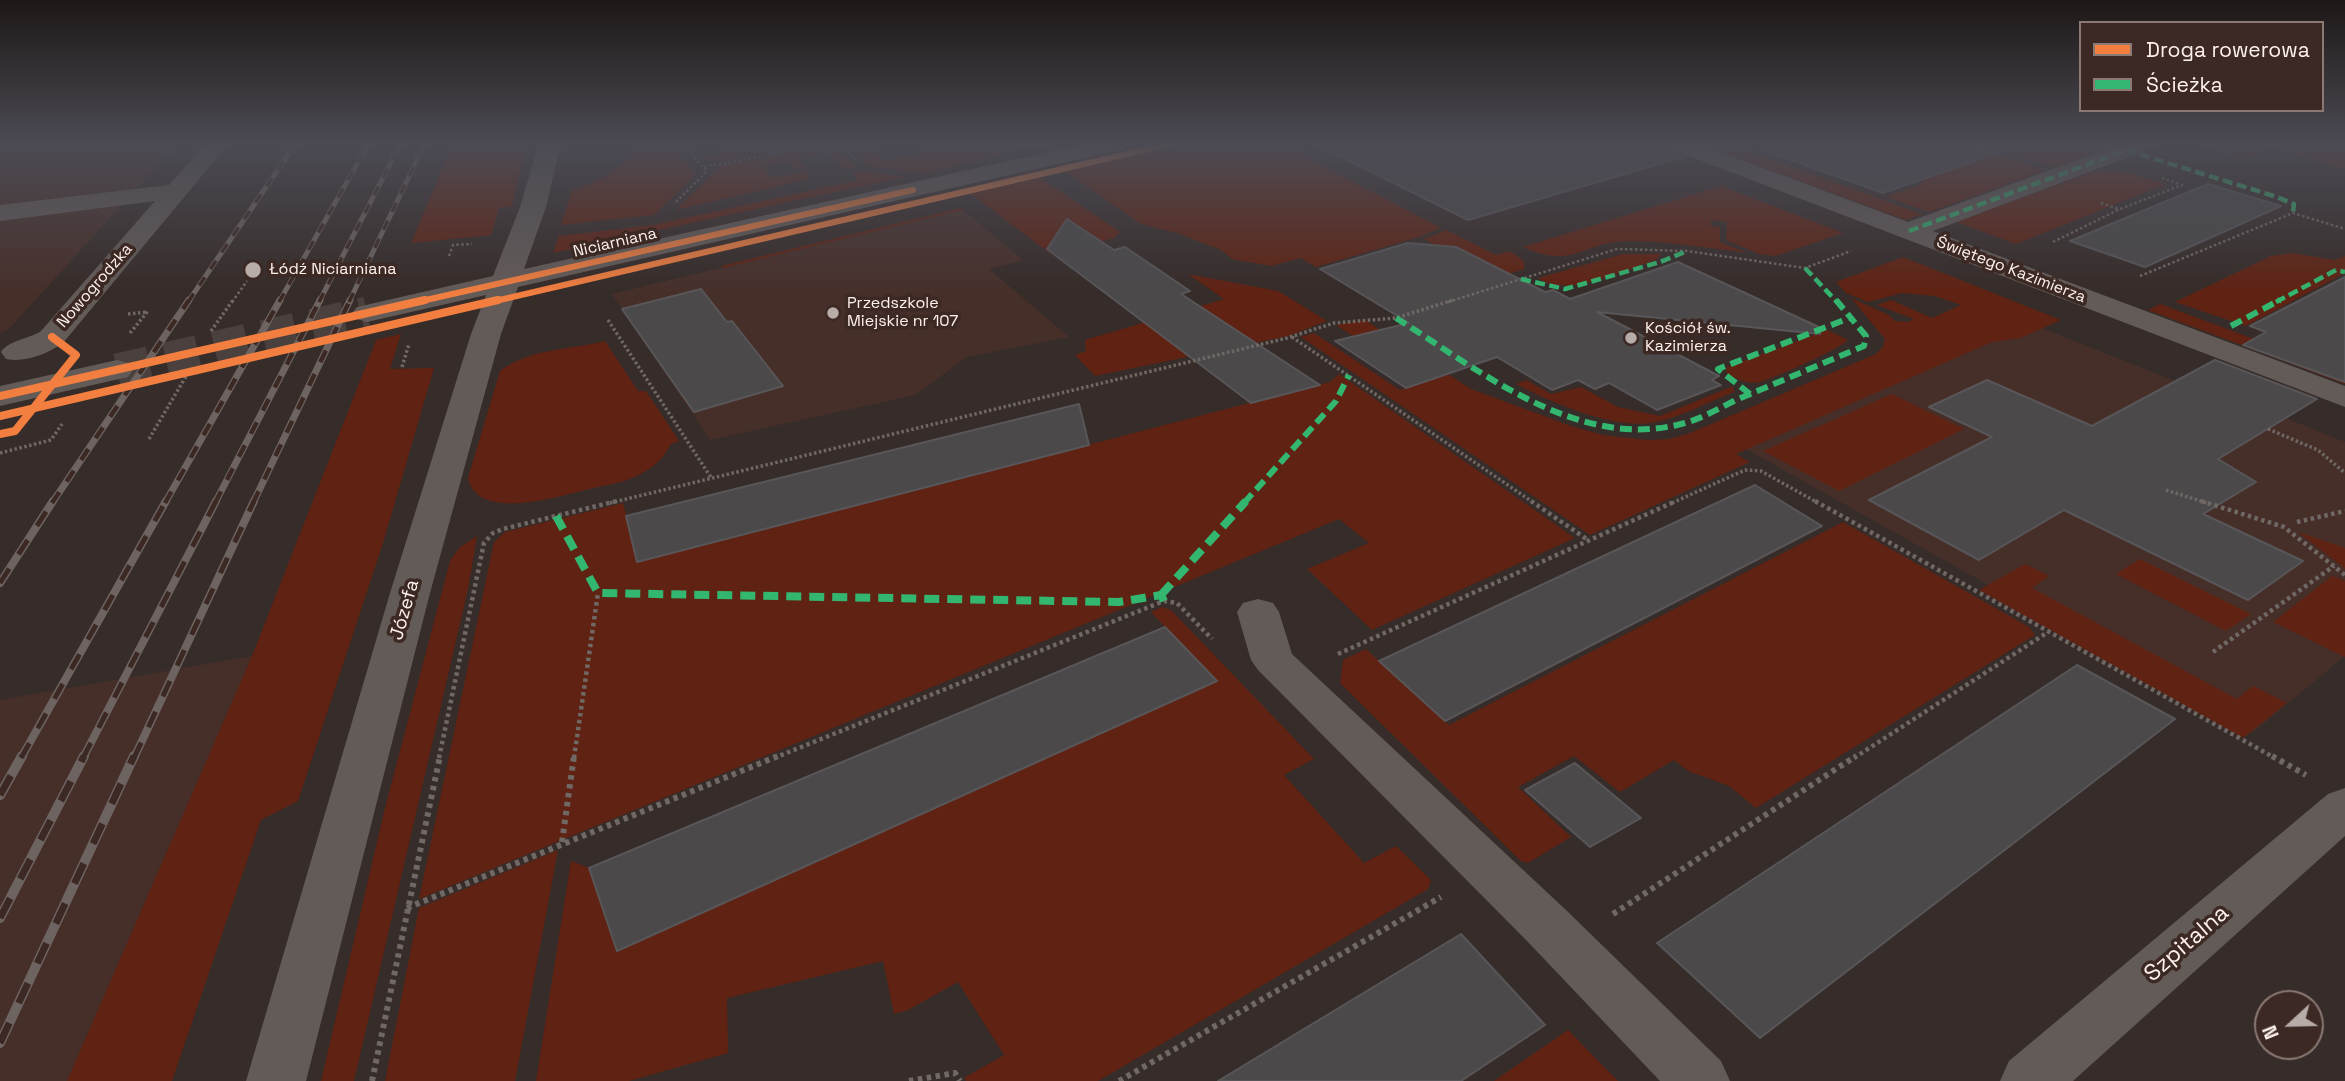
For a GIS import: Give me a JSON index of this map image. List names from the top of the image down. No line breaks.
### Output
{"streets":{"street":["Niciarniana","Świętego Kazimierza","Nowogrodzka","Józefa","Szpitalna"]},"places":["Łódź Niciarniana","Przedszkole Miejskie nr 107","Kościół św. Kazimierza"],"legend":["Droga rowerowa","Ścieżka"],"north":"left"}
